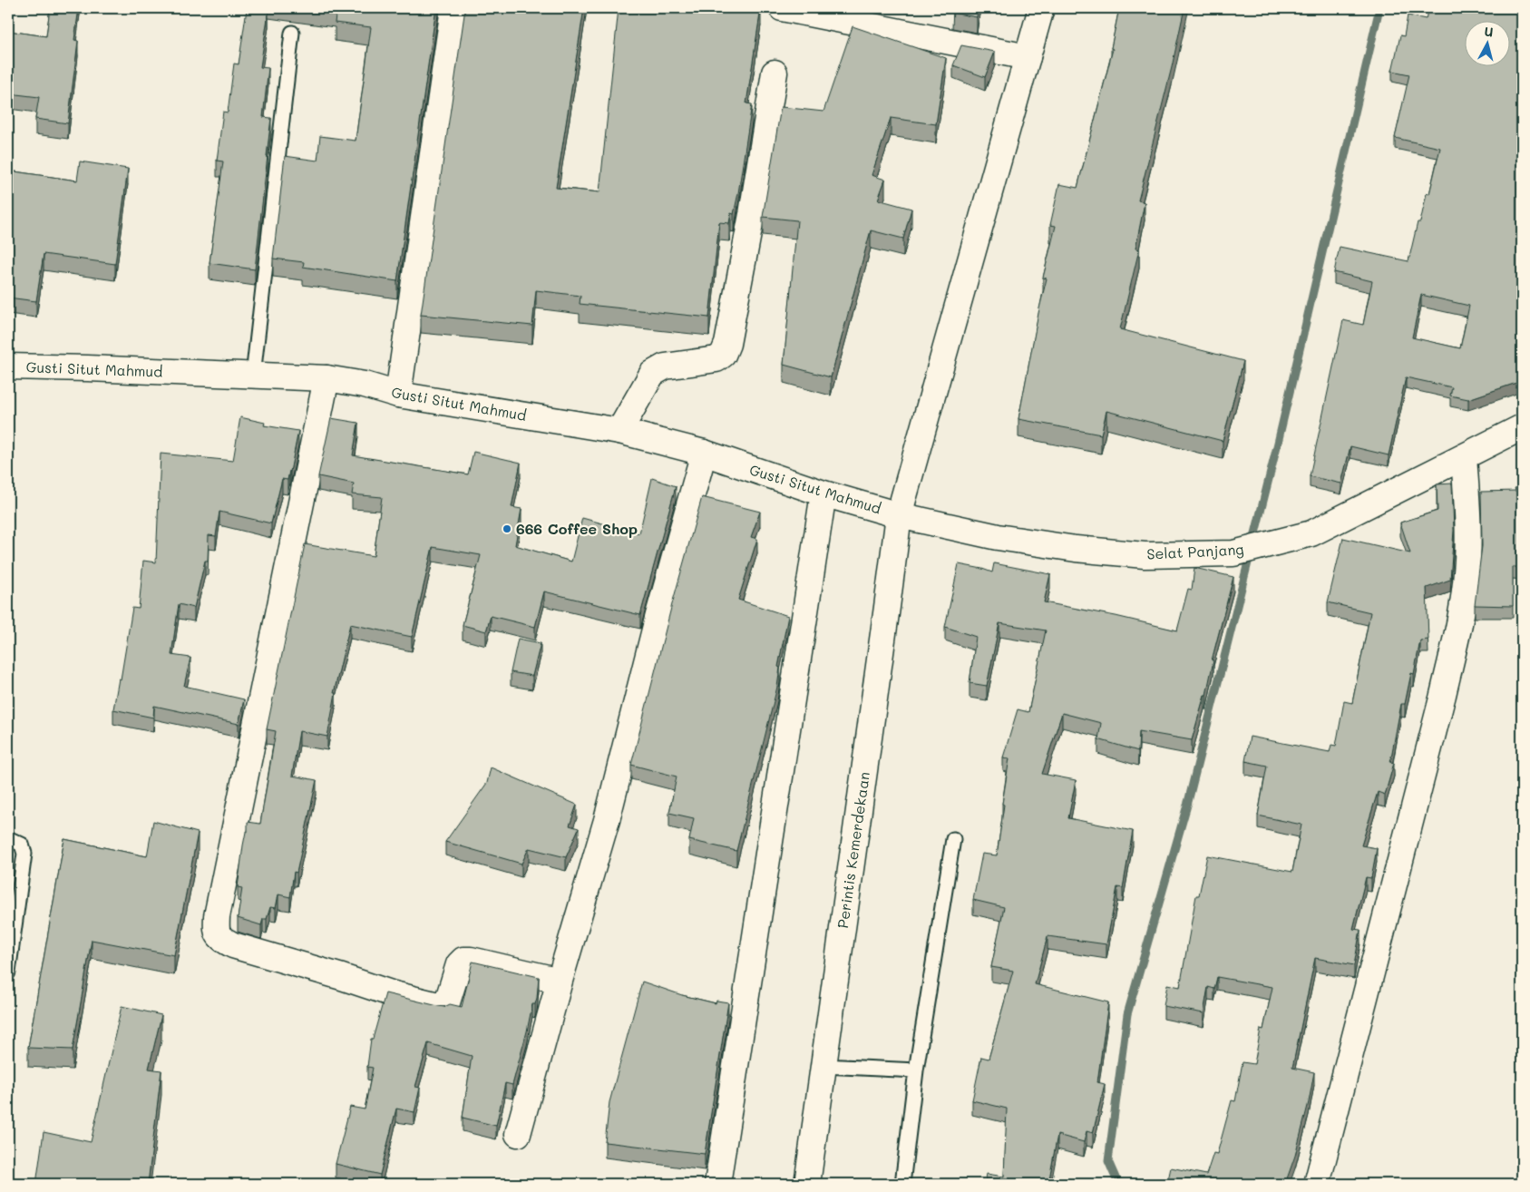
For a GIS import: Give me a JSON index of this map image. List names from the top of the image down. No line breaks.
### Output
{"streets":{"main road":["Gusti Situt Mahmud","Selat Panjang","Perintis Kemerdekaan"]},"crossings":[["Gusti Situt Mahmud","Selat Panjang"],["Gusti Situt Mahmud","Perintis Kemerdekaan"],["Selat Panjang","Perintis Kemerdekaan"]],"places":["666 Coffee Shop"],"north":"top"}
